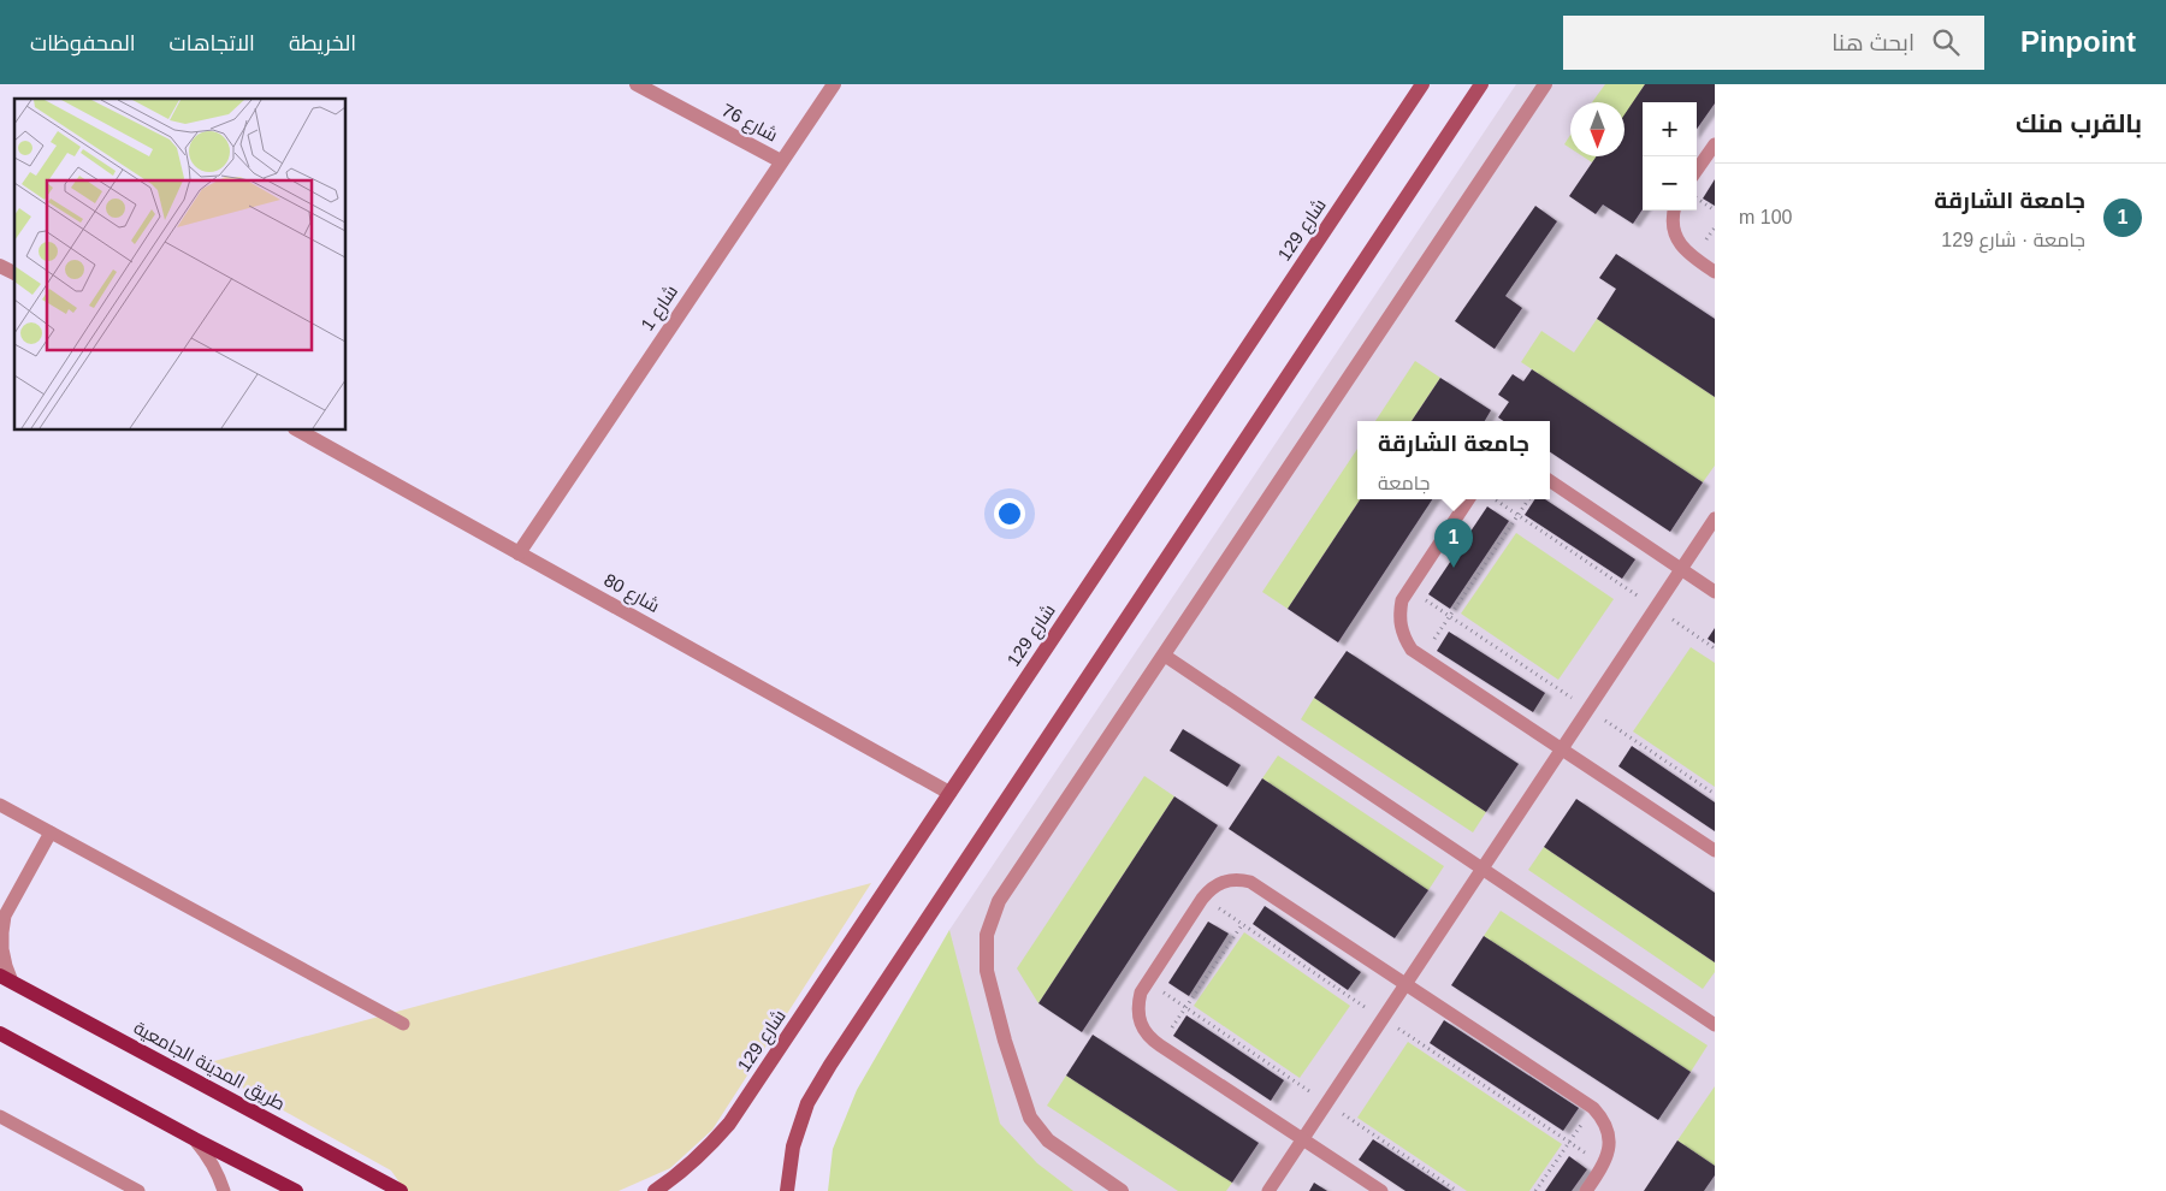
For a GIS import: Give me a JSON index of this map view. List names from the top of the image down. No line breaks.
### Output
{"streets":{"main road":["طريق المدينة الجامعية"],"street":["شارع 76","شارع 129","شارع 1","شارع 80"]},"crossings":[["شارع 76","شارع 1"],["شارع 129","شارع 80"],["شارع 1","شارع 80"]],"north":"bottom","page":{"header":"Pinpoint","search":"ابحث هنا","nav":["الخريطة","الاتجاهات","المحفوظات"],"heading":"بالقرب منك","map_buttons":["+","−"],"list":[{"mark":"1","name":"جامعة الشارقة","note":"جامعة · شارع 129","value":"100 m"}],"popup":["جامعة الشارقة","جامعة"],"pins":"1"}}
